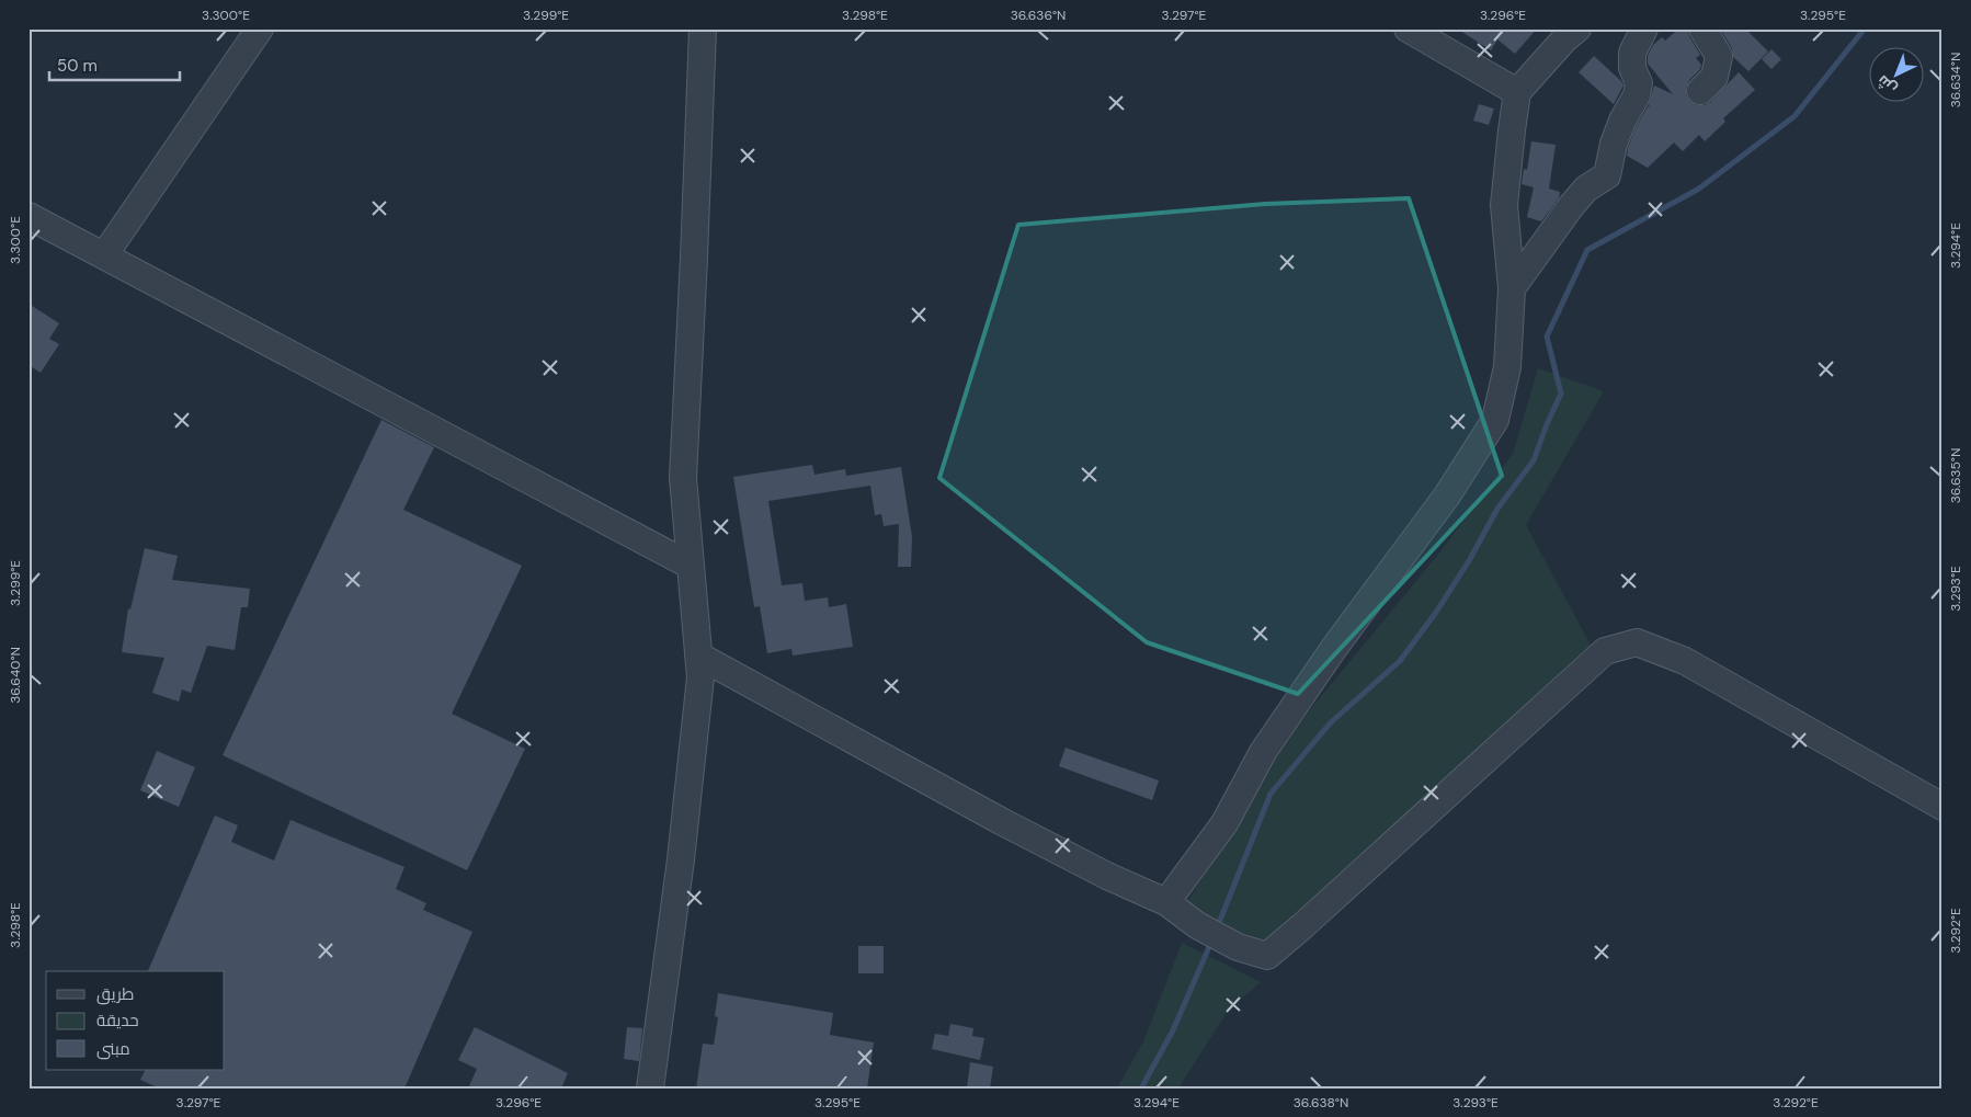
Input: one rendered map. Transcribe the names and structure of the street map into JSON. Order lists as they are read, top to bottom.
{
  "legend": ["طريق", "حديقة", "مبنى"],
  "scale_bar": "50 m",
  "north": "bottom left",
  "coordinates": [
    "3.300°E",
    "3.299°E",
    "3.298°E",
    "36.636°N",
    "3.297°E",
    "3.296°E",
    "3.295°E",
    "36.634°N",
    "3.294°E",
    "36.635°N",
    "3.293°E",
    "36.640°N",
    "3.292°E",
    "36.638°N"
  ]
}
